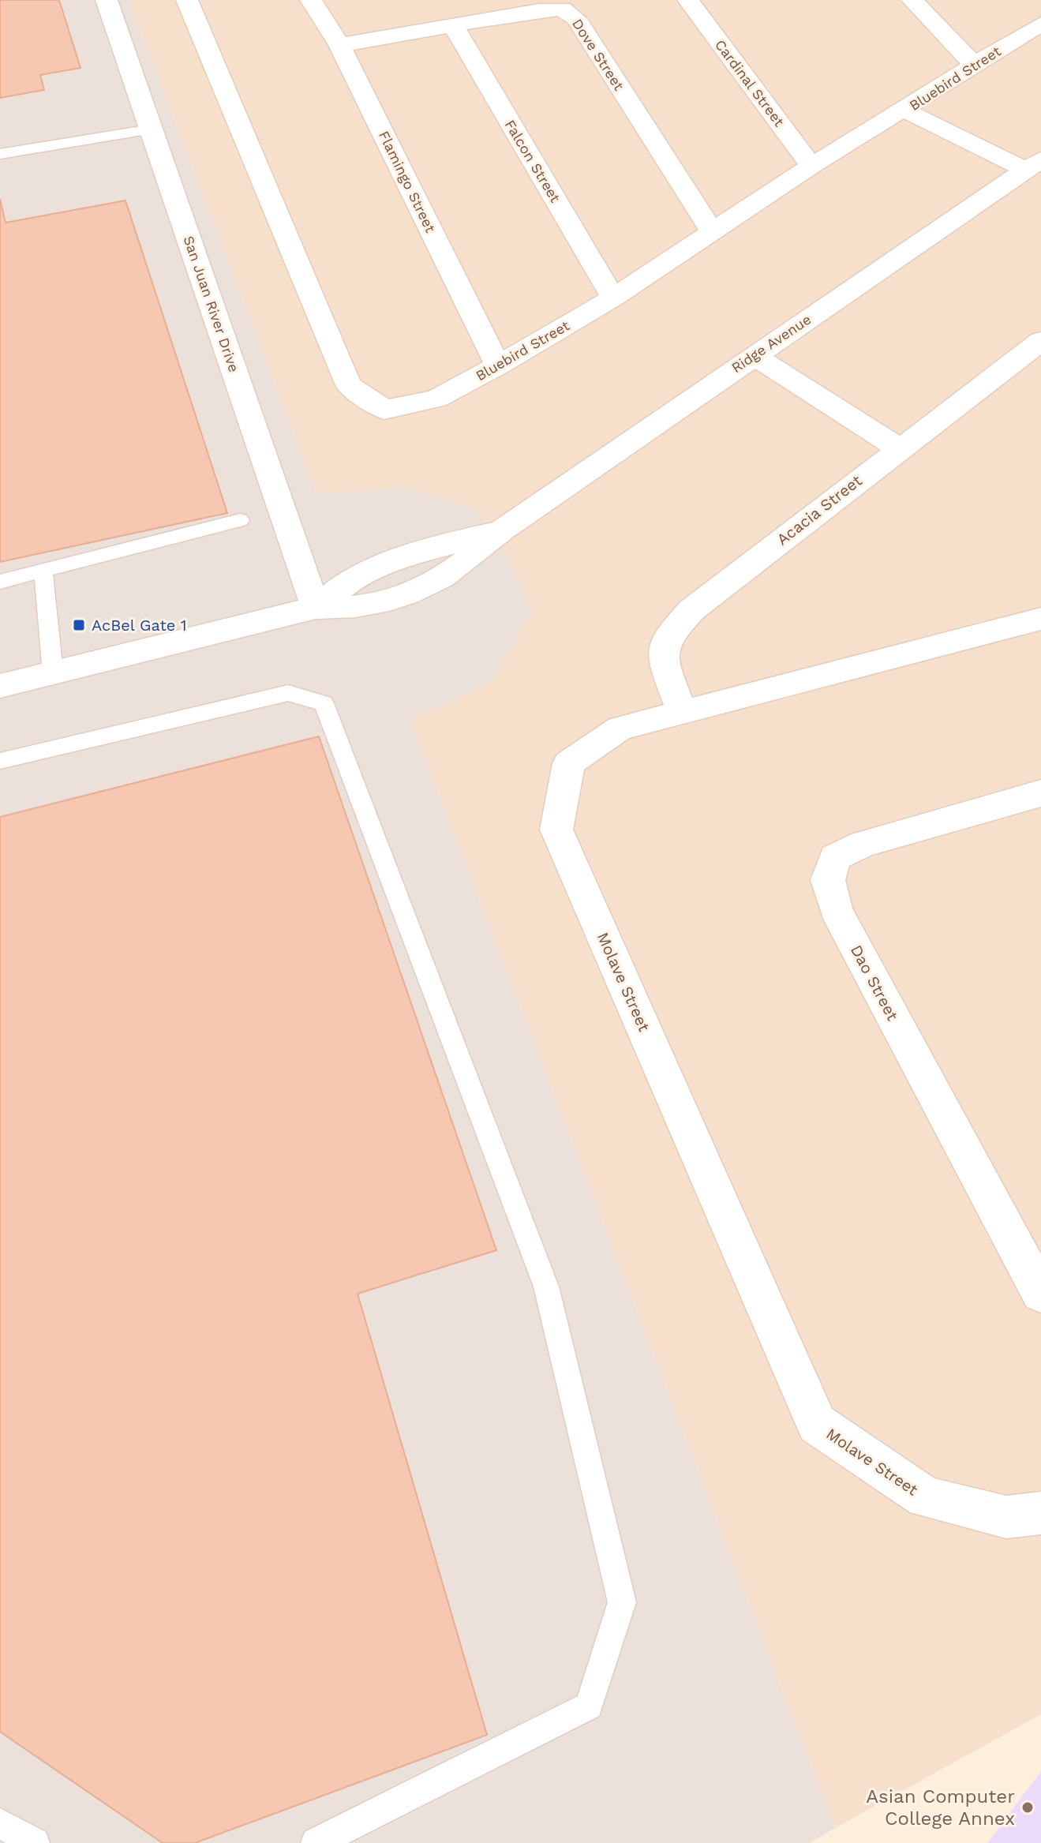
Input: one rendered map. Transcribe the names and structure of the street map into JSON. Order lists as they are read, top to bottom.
{
  "streets": {
    "street": [
      "Dove Street",
      "Bluebird Street",
      "Cardinal Street",
      "Falcon Street",
      "Flamingo Street",
      "San Juan River Drive",
      "Ridge Avenue",
      "Acacia Street",
      "Molave Street",
      "Dao Street"
    ]
  },
  "crossings": [
    ["Dove Street", "Bluebird Street"],
    ["Dove Street", "Falcon Street"],
    ["Dove Street", "Flamingo Street"],
    ["Bluebird Street", "Cardinal Street"],
    ["Bluebird Street", "Falcon Street"],
    ["Bluebird Street", "Flamingo Street"],
    ["San Juan River Drive", "Ridge Avenue"],
    ["Acacia Street", "Molave Street"]
  ],
  "places": {
    "transit": ["AcBel Gate 1"],
    "other": ["Asian Computer College Annex"]
  }
}
